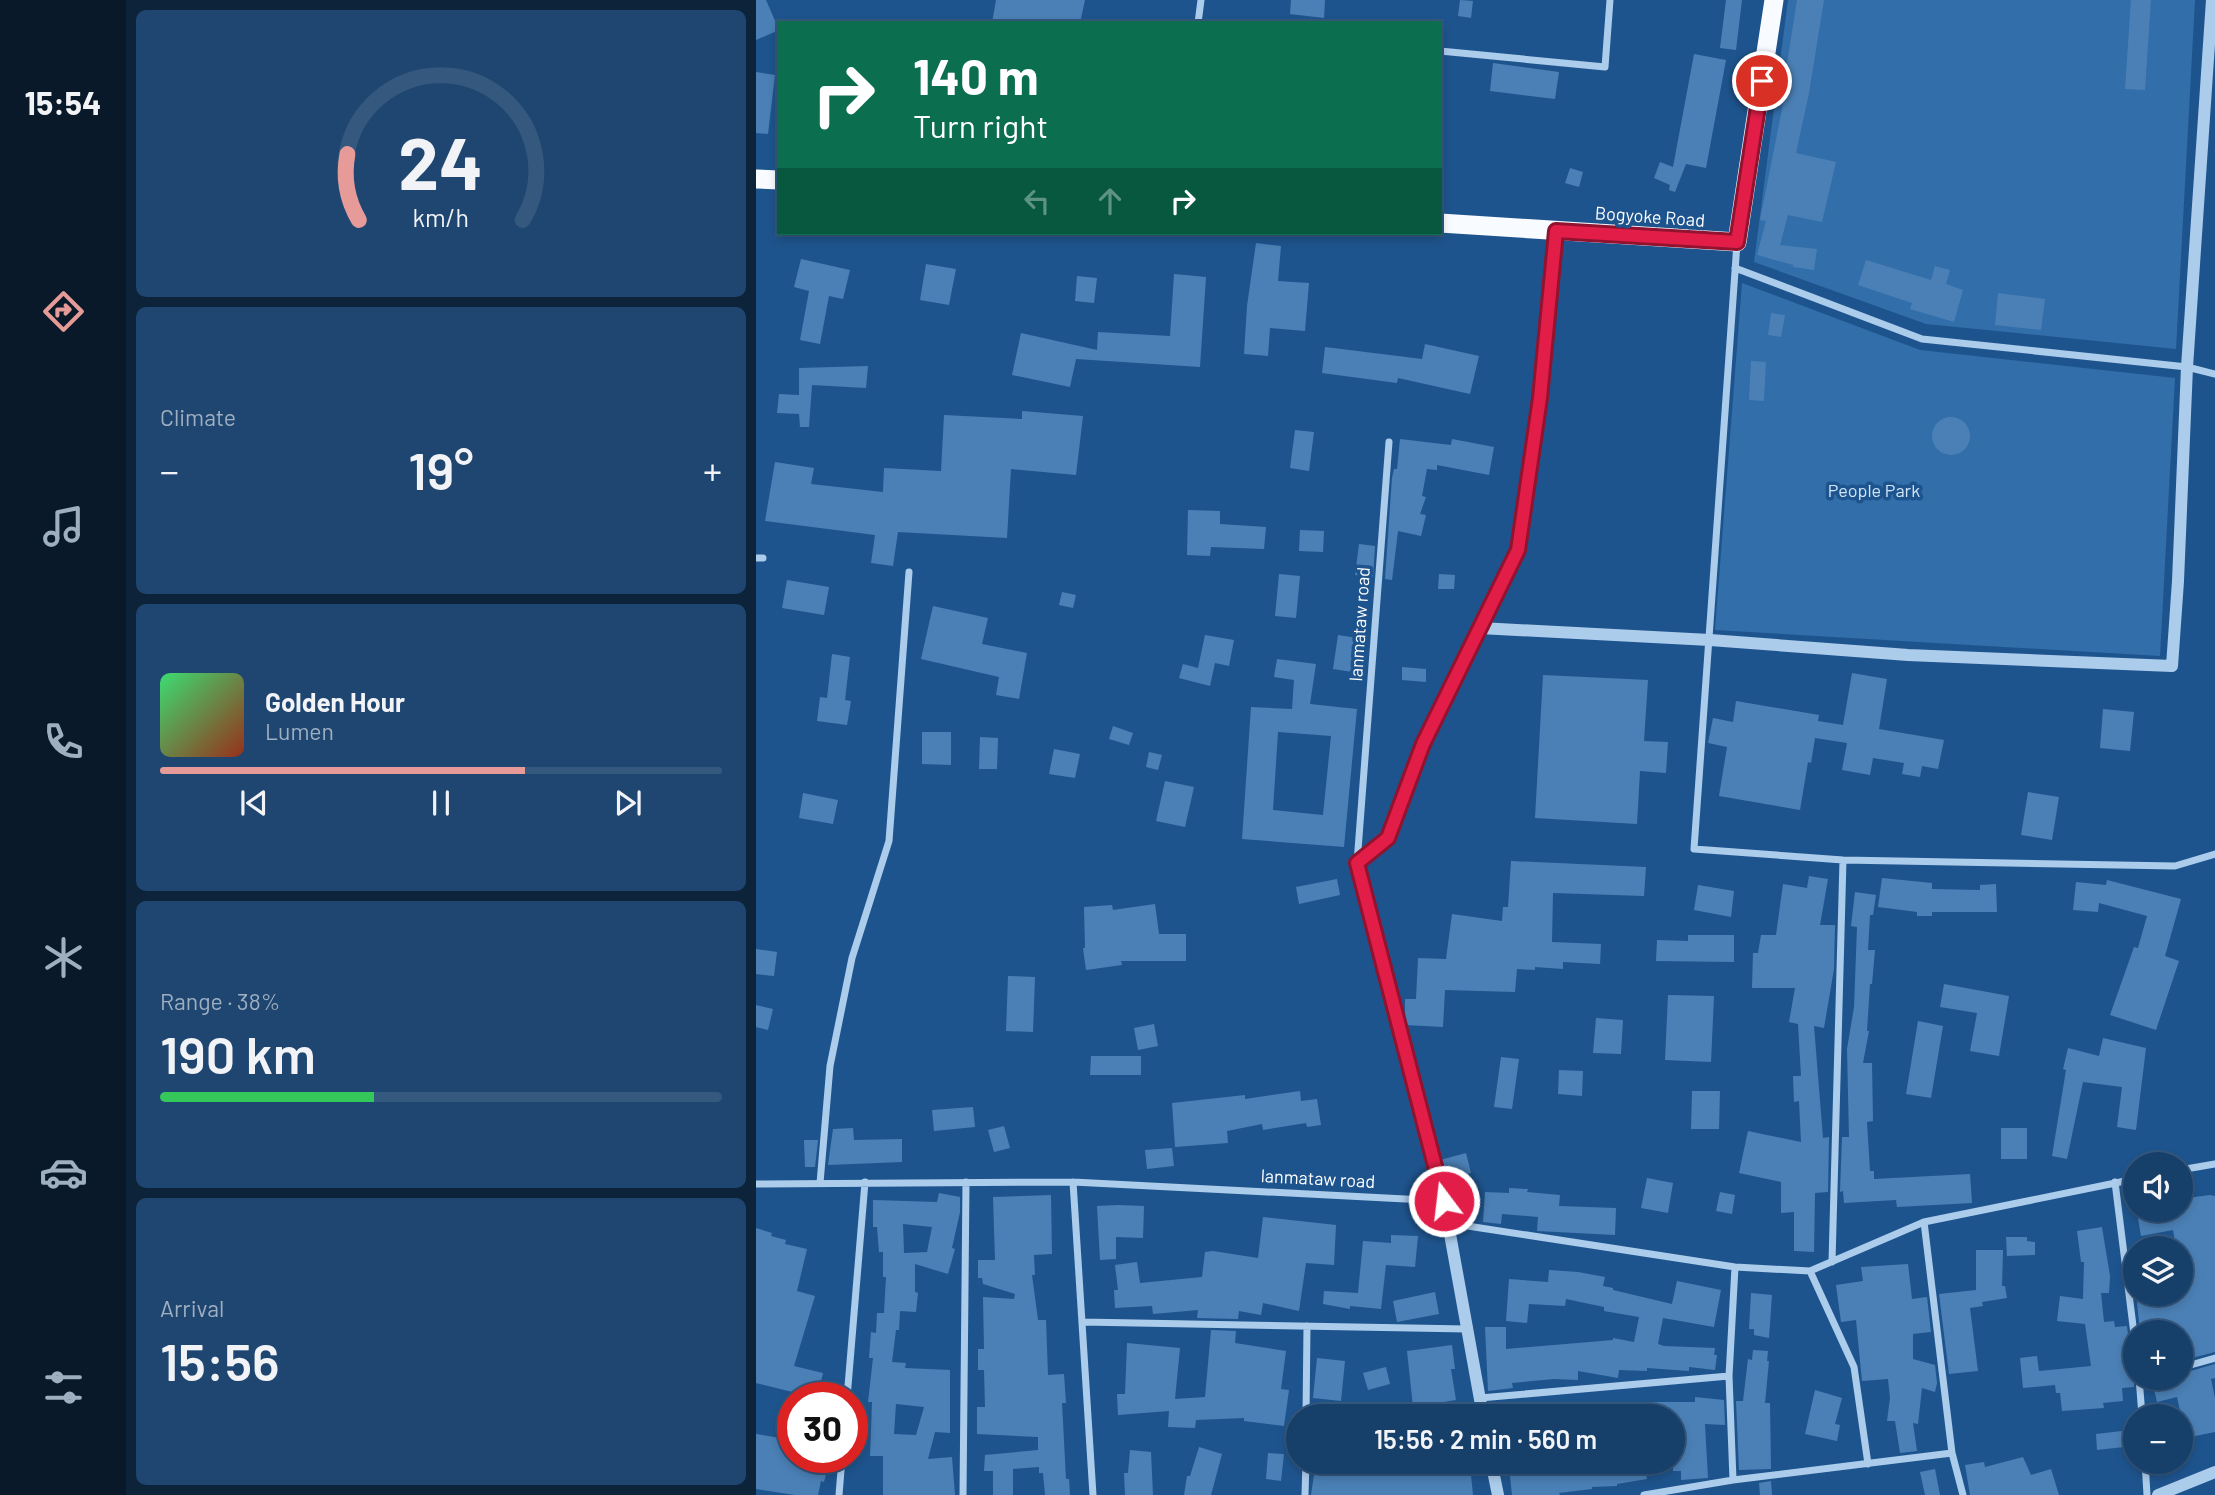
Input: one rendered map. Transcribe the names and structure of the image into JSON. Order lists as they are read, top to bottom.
{
  "streets": {
    "highway": ["Bogyoke Road"],
    "street": ["lanmataw road"]
  },
  "parks": ["People Park"],
  "page": {
    "tabs": "15:54",
    "turn": ["140 m", "Turn right"],
    "tile": [
      "Climate",
      ["Range · 38%", "190 km"],
      ["Arrival", "15:56"]
    ],
    "heat": ["−", "19°", "+"],
    "song": ["Golden Hour", "Lumen"],
    "map_buttons": ["+", "−"],
    "limit": "30",
    "trip": "15:56 · 2 min · 560 m",
    "gauge": ["24", "km/h"]
  }
}
